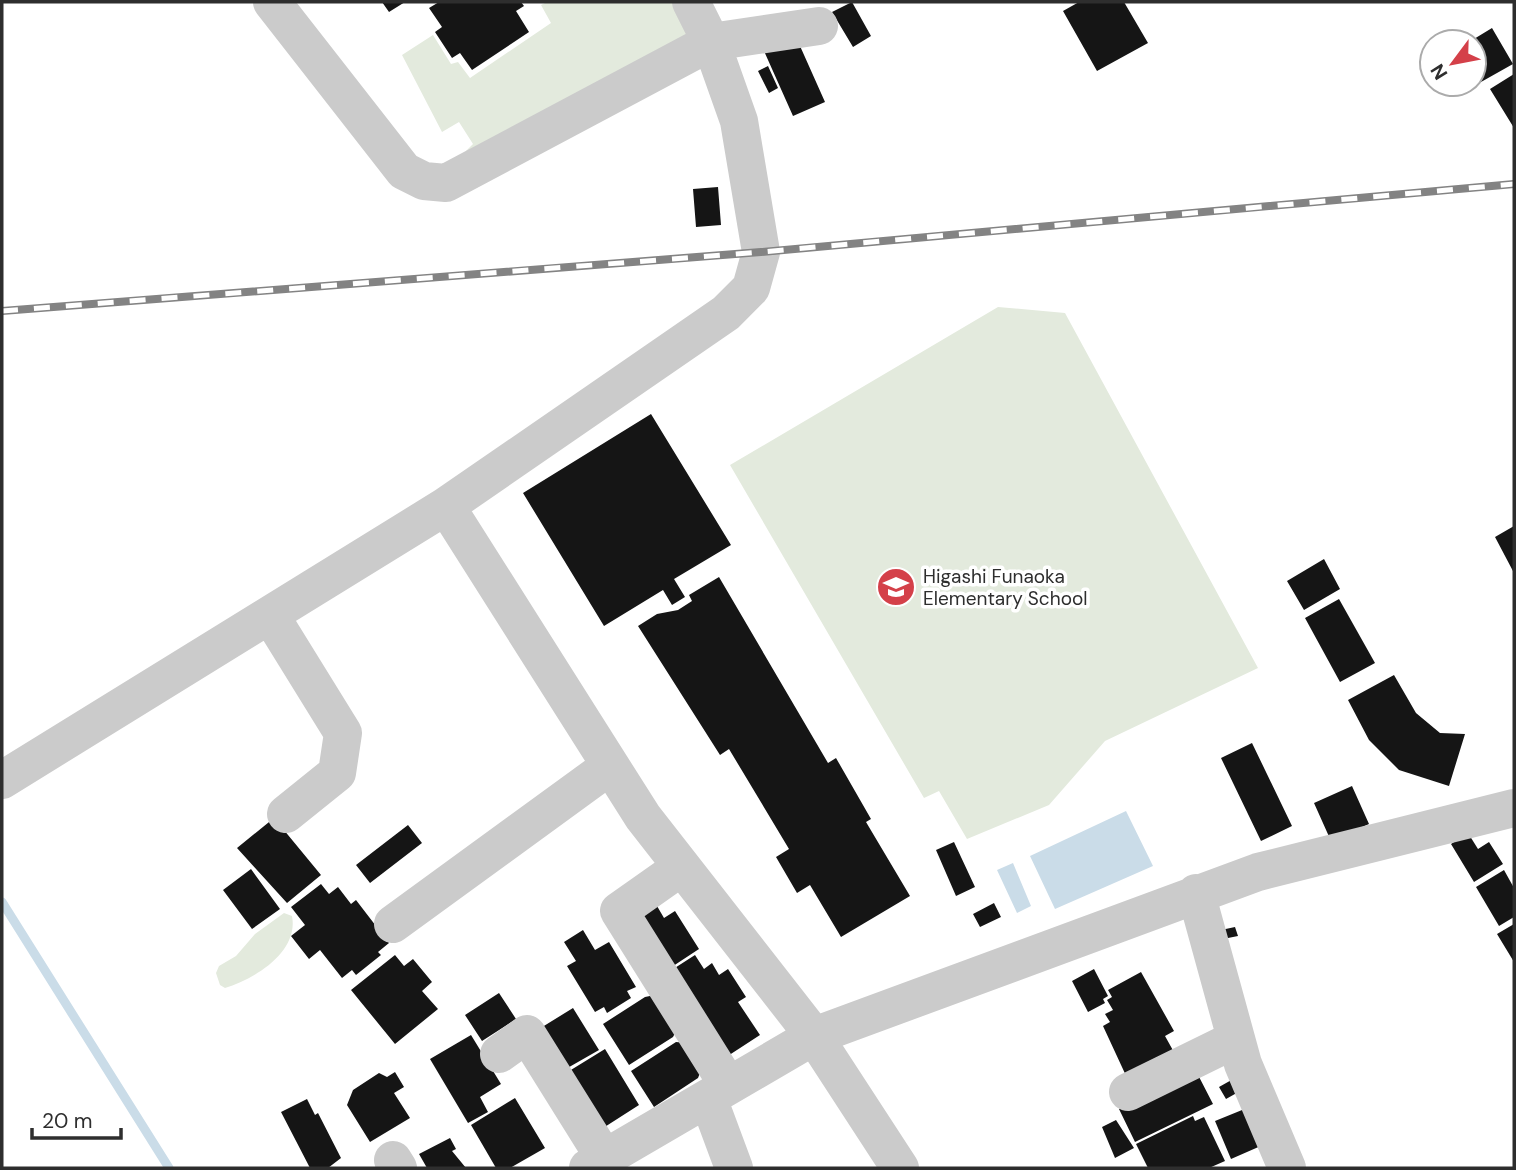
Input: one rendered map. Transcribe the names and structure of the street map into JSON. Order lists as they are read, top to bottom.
{
  "places": {
    "school or university": ["Higashi Funaoka Elementary School"]
  },
  "scale_bar": "20 m",
  "north": "bottom left"
}
